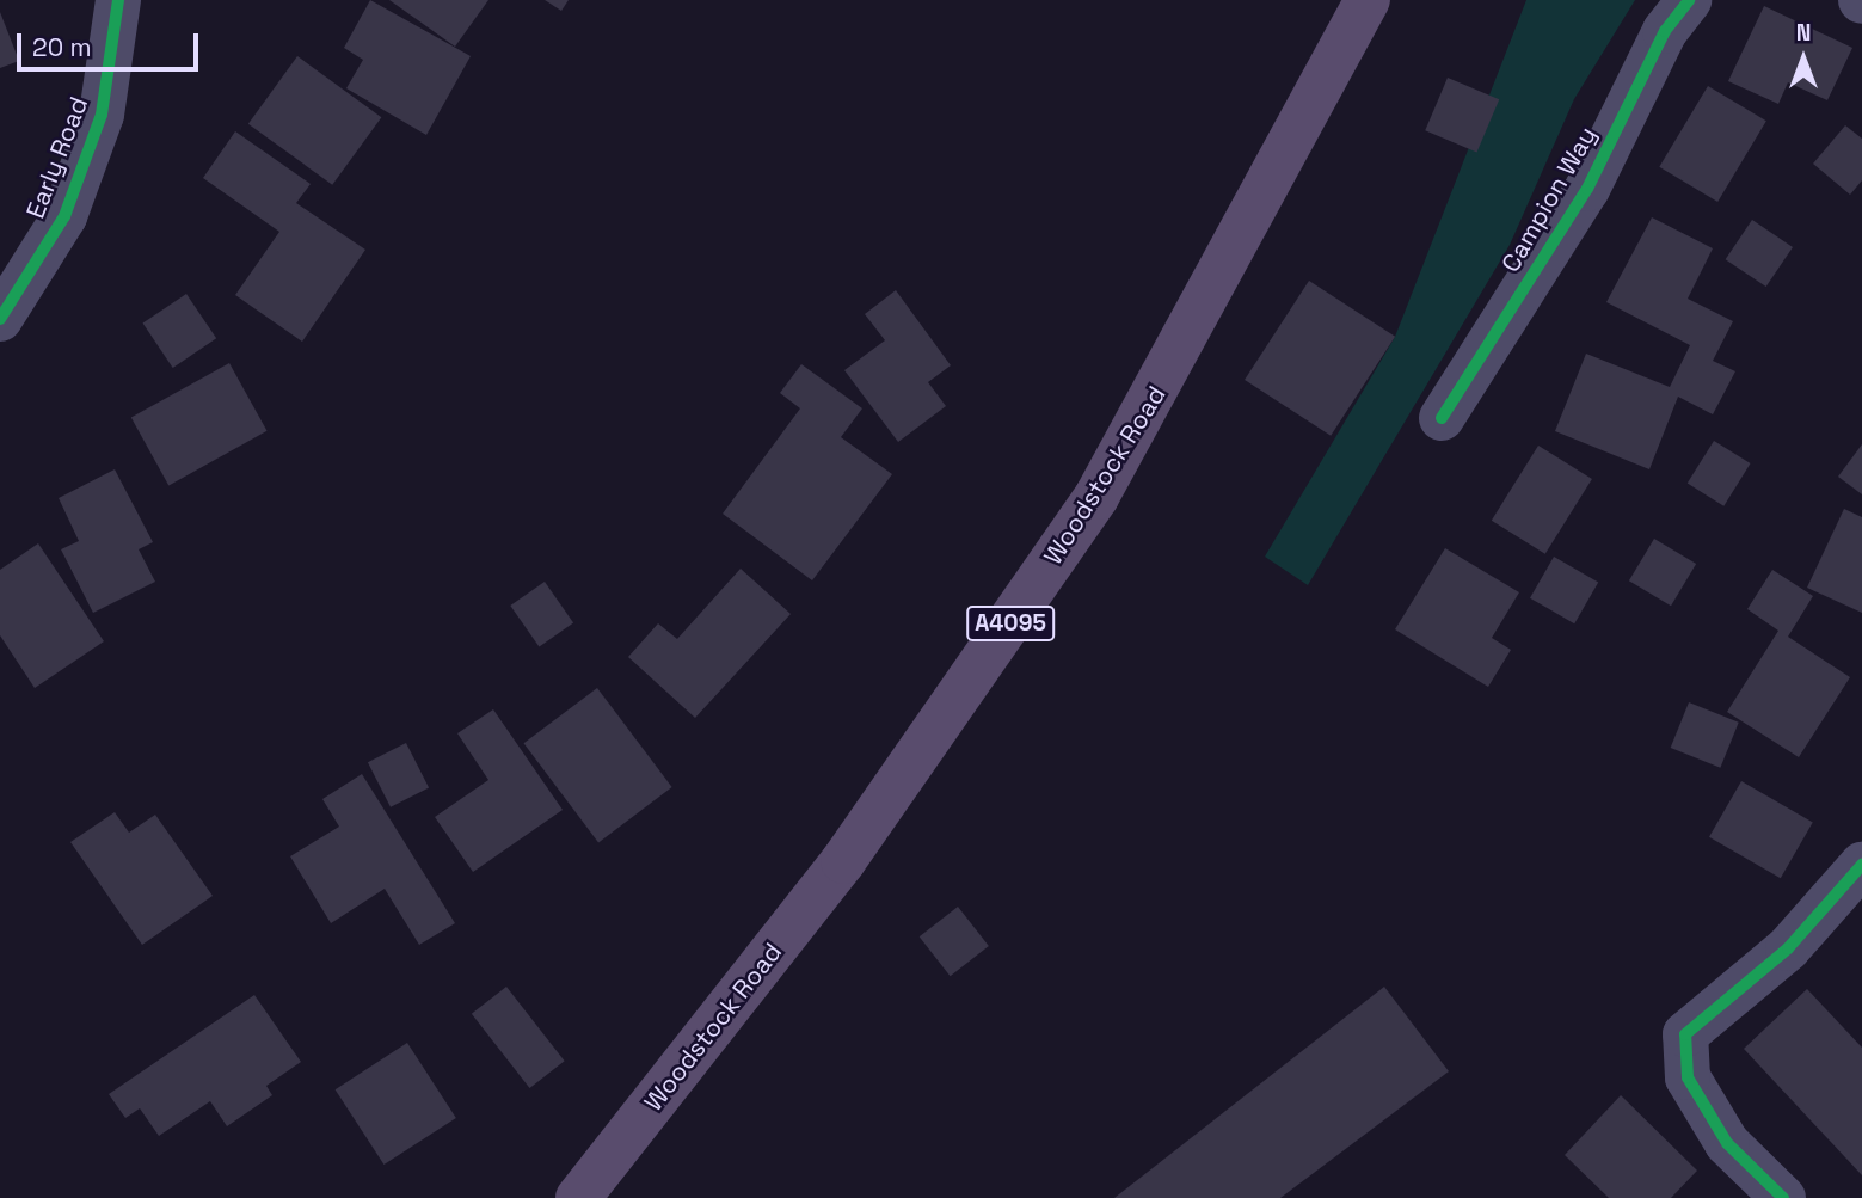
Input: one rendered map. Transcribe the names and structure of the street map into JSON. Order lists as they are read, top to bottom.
{
  "streets": {
    "main road": ["Woodstock Road", "A4095"],
    "street": ["Early Road", "Campion Way"]
  },
  "scale_bar": "20 m",
  "north": "top"
}
